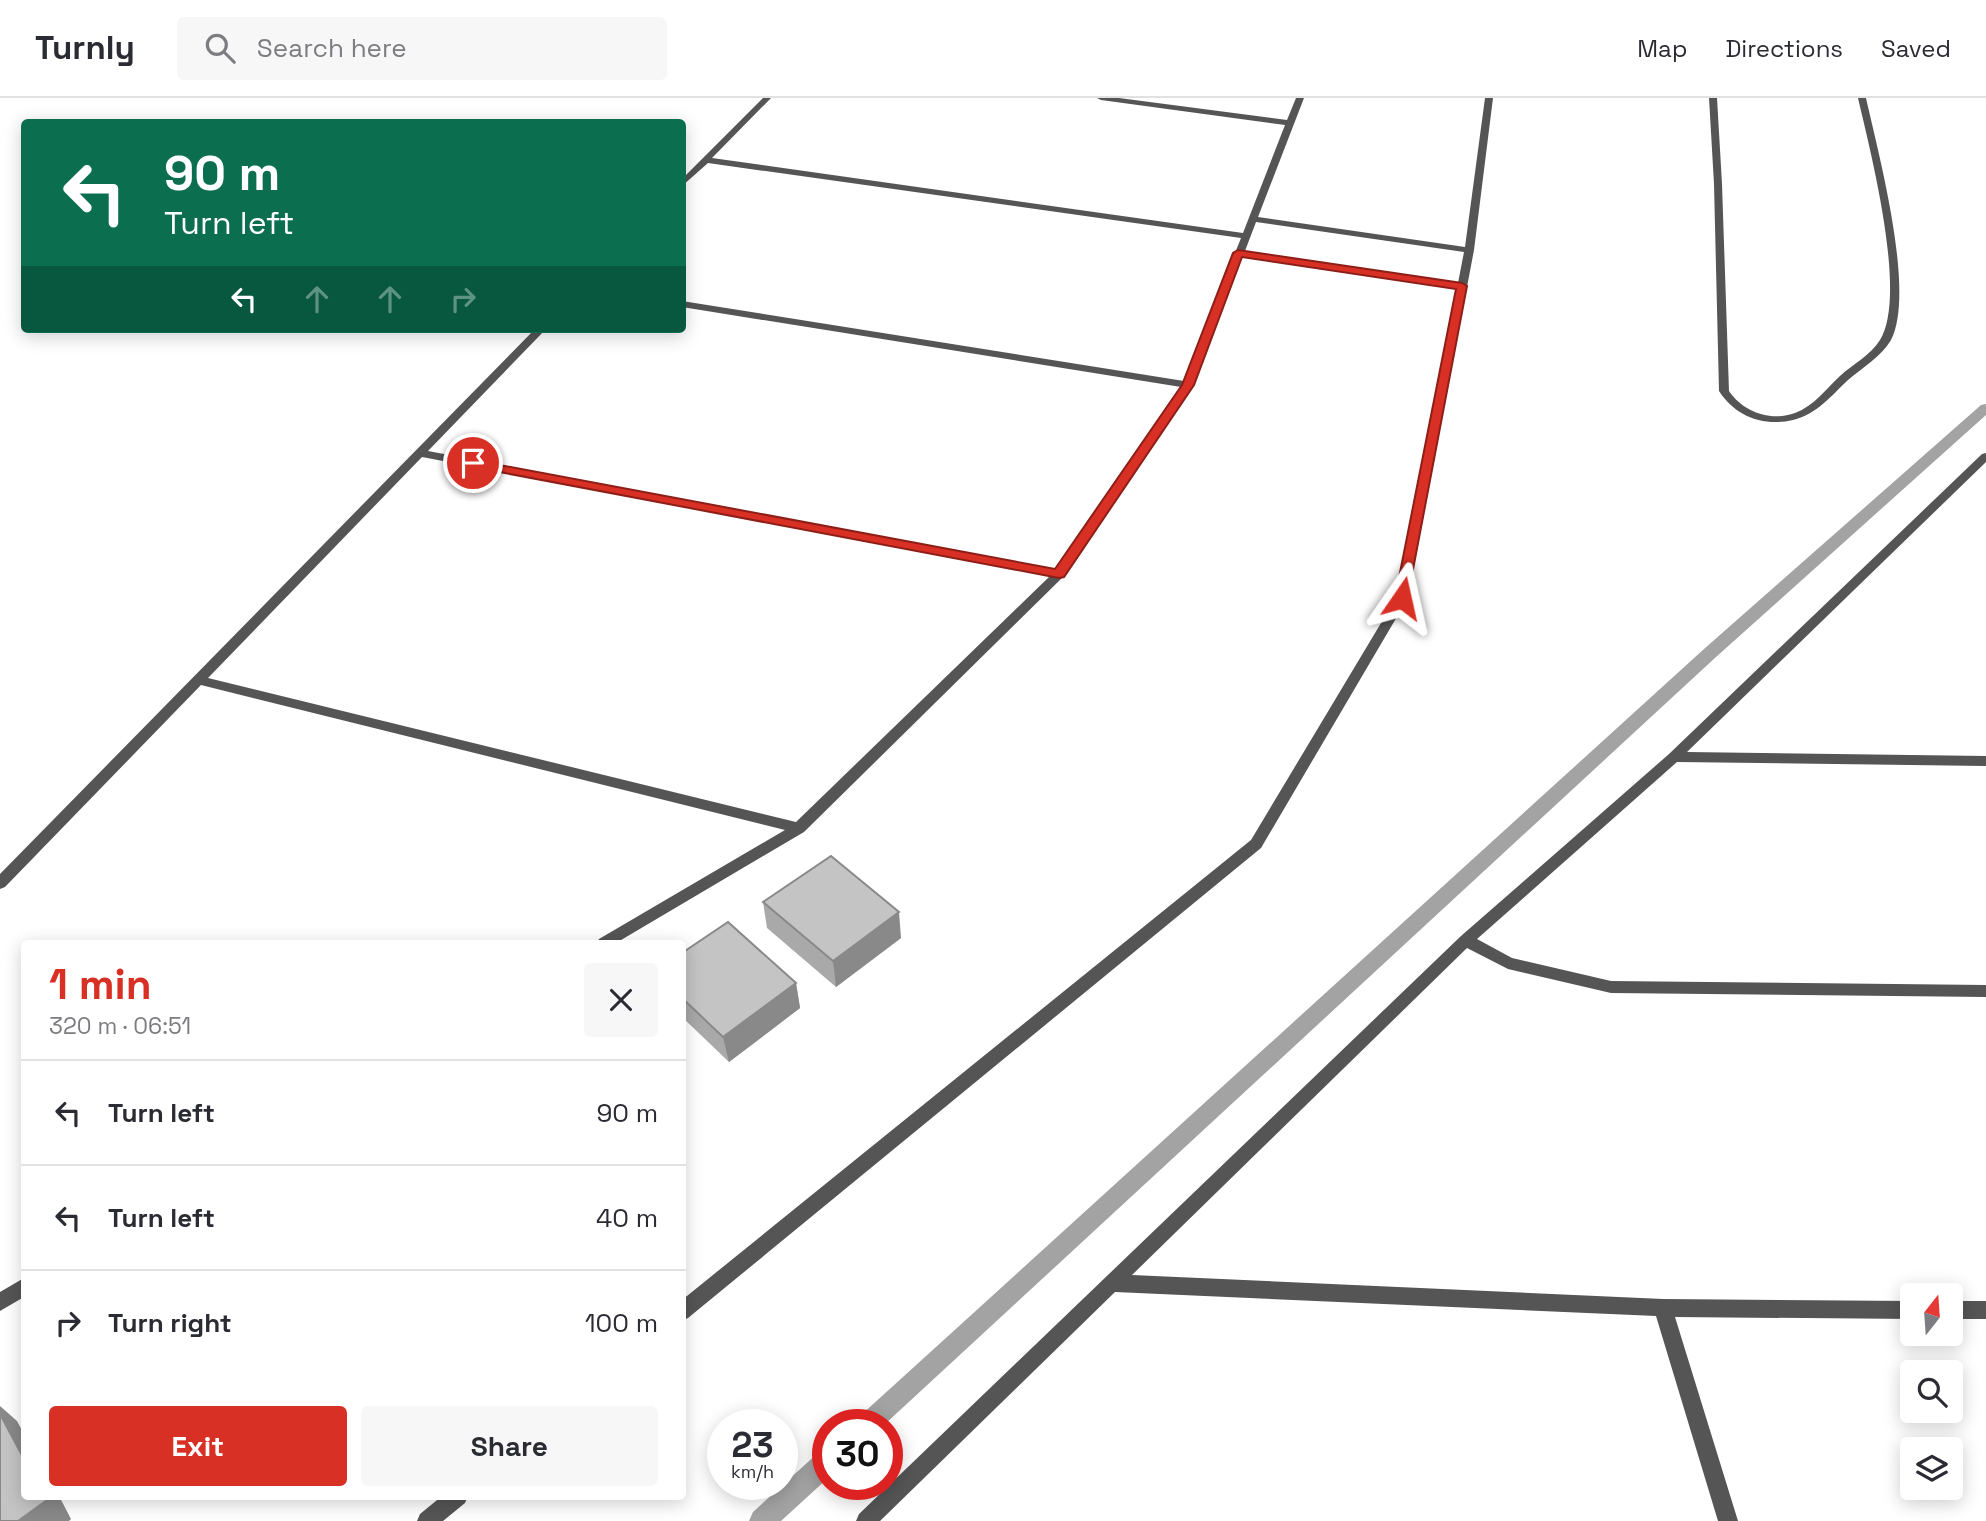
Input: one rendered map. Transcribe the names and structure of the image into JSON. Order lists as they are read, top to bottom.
{
  "north": "top",
  "page": {
    "header": "Turnly",
    "search": "Search here",
    "nav": ["Map", "Directions", "Saved"],
    "turn": ["90 m", "Turn left"],
    "heading": ["1 min", "320 m · 06:51"],
    "list": [
      {
        "name": "Turn left",
        "value": "90 m"
      },
      {
        "name": "Turn left",
        "value": "40 m"
      },
      {
        "name": "Turn right",
        "value": "100 m"
      }
    ],
    "buttons": ["Exit", "Share"],
    "speed": "23 km/h",
    "limit": "30"
  }
}
